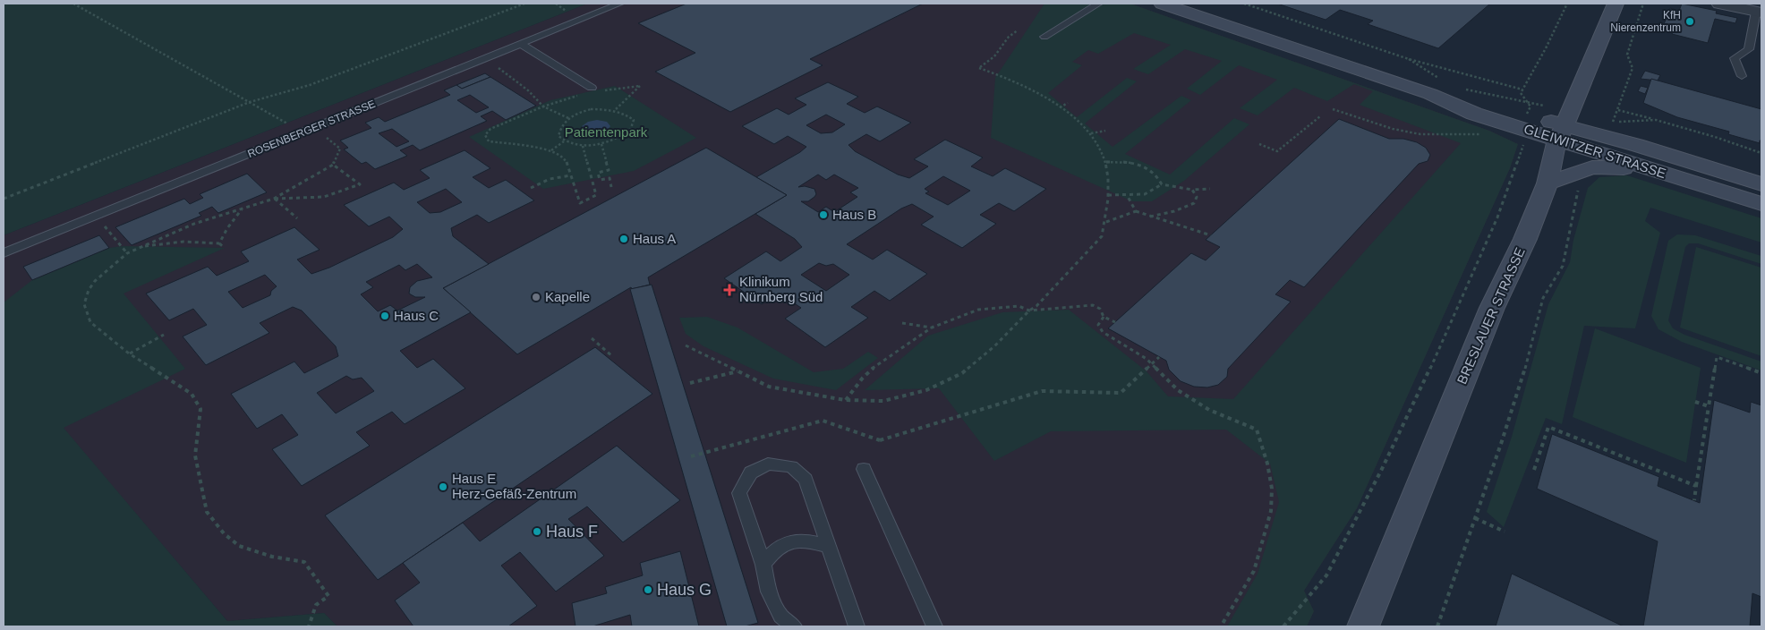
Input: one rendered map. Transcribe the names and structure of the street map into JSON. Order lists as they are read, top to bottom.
{
  "streets": {
    "main road": ["GLEIWITZER STRASSE", "BRESLAUER STRASSE"],
    "lane": ["ROSENBERGER STRASSE"]
  },
  "crossings": [
    ["GLEIWITZER STRASSE", "BRESLAUER STRASSE"]
  ],
  "parks": ["Patientenpark"],
  "places": {
    "other": [
      "KfH Nierenzentrum",
      "Haus B",
      "Haus A",
      "Kapelle",
      "Haus C",
      "Haus E Herz-Gefäß-Zentrum",
      "Haus F",
      "Haus G"
    ],
    "health": ["Klinikum Nürnberg Süd"]
  }
}
